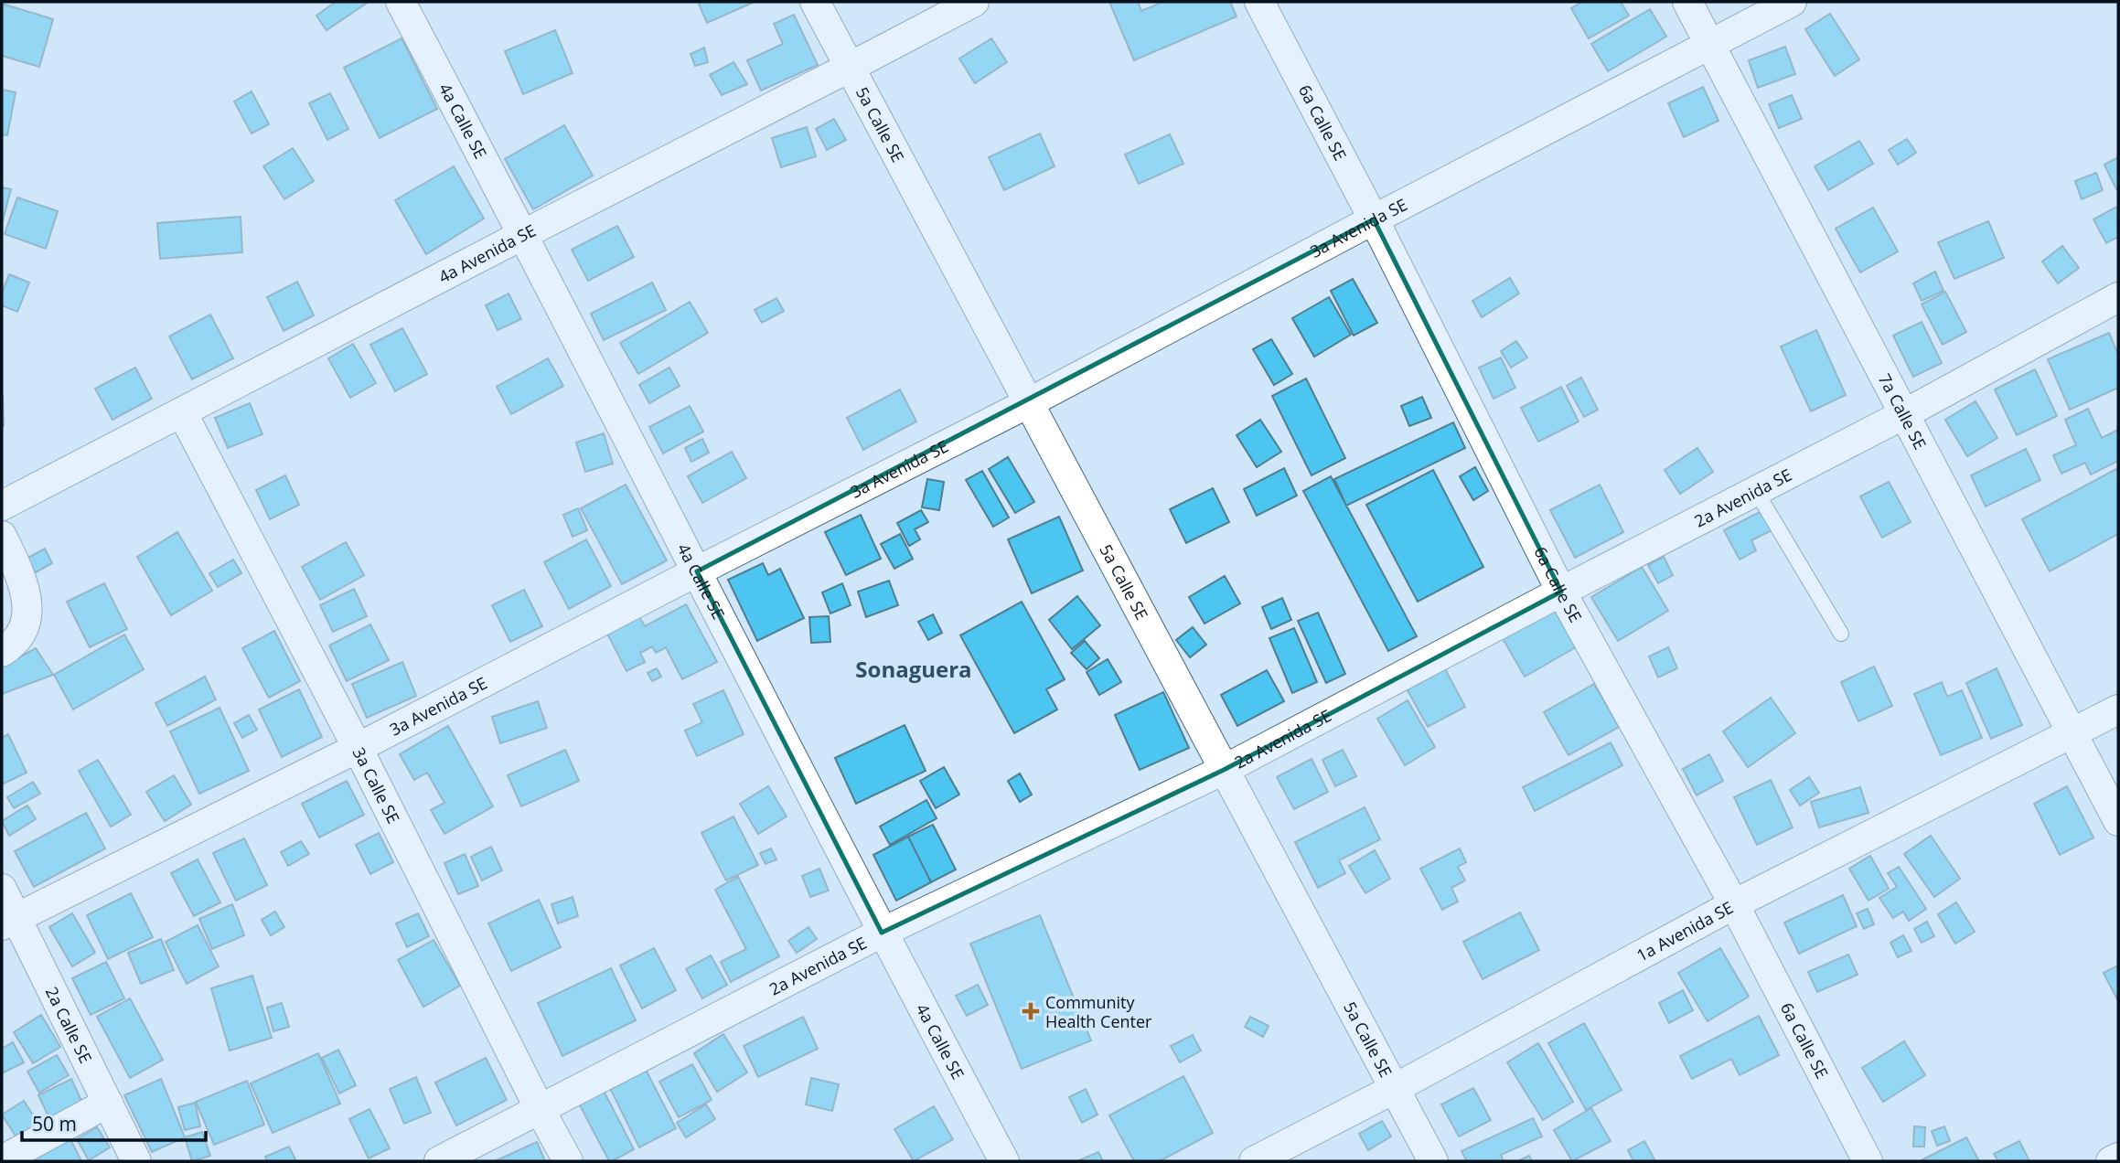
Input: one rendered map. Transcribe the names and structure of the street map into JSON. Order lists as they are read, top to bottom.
{
  "streets": {
    "street": [
      "4a Calle SE",
      "6a Calle SE",
      "5a Calle SE",
      "3a Avenida SE",
      "4a Avenida SE",
      "7a Calle SE",
      "2a Avenida SE",
      "3a Calle SE",
      "1a Avenida SE",
      "2a Calle SE"
    ]
  },
  "crossings": [
    ["4a Calle SE", "3a Avenida SE"],
    ["4a Calle SE", "4a Avenida SE"],
    ["4a Calle SE", "2a Avenida SE"],
    ["6a Calle SE", "3a Avenida SE"],
    ["6a Calle SE", "2a Avenida SE"],
    ["6a Calle SE", "1a Avenida SE"],
    ["5a Calle SE", "3a Avenida SE"],
    ["5a Calle SE", "4a Avenida SE"],
    ["5a Calle SE", "2a Avenida SE"],
    ["5a Calle SE", "1a Avenida SE"],
    ["3a Avenida SE", "7a Calle SE"],
    ["3a Avenida SE", "3a Calle SE"],
    ["3a Avenida SE", "2a Calle SE"],
    ["4a Avenida SE", "3a Calle SE"],
    ["7a Calle SE", "2a Avenida SE"],
    ["7a Calle SE", "1a Avenida SE"],
    ["2a Avenida SE", "3a Calle SE"]
  ],
  "districts": ["Sonaguera"],
  "places": {
    "health": ["Community Health Center"]
  },
  "scale_bar": "50 m"
}
